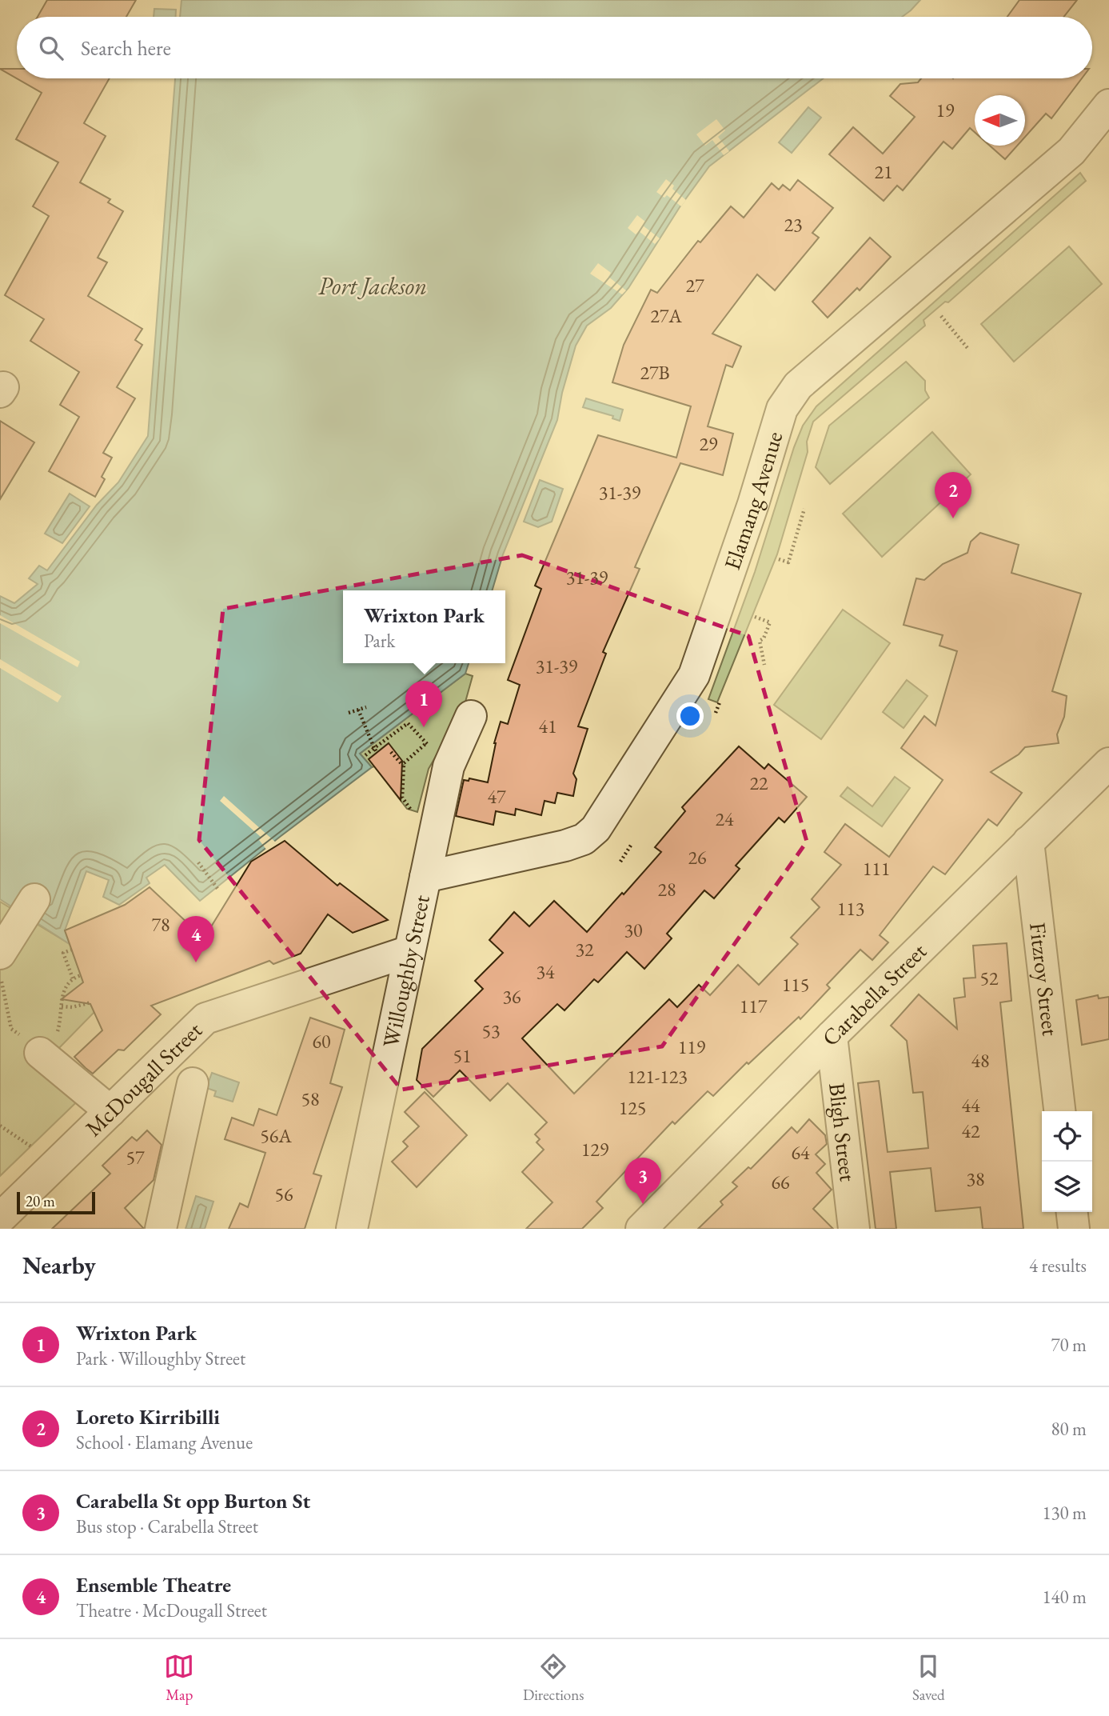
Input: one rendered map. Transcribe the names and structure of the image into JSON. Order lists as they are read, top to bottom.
{
  "streets": {
    "street": [
      "Elamang Avenue",
      "Willoughby Street",
      "Fitzroy Street",
      "Carabella Street",
      "McDougall Street",
      "Bligh Street"
    ]
  },
  "crossings": [
    ["Elamang Avenue", "Willoughby Street"],
    ["Willoughby Street", "McDougall Street"],
    ["Fitzroy Street", "Carabella Street"],
    ["Carabella Street", "Bligh Street"]
  ],
  "water": ["Port Jackson"],
  "house_numbers": [
    "19",
    "21",
    "23",
    "27",
    "27A",
    "27B",
    "29",
    "31-39",
    "31-39",
    "31-39",
    "41",
    "22",
    "47",
    "24",
    "26",
    "111",
    "28",
    "113",
    "78",
    "30",
    "32",
    "34",
    "52",
    "115",
    "36",
    "117",
    "53",
    "60",
    "119",
    "51",
    "48",
    "121-123",
    "58",
    "44",
    "125",
    "42",
    "56A",
    "129",
    "64",
    "57",
    "38",
    "66",
    "56"
  ],
  "scale_bar": "20 m",
  "north": "left",
  "page": {
    "search": "Search here",
    "pins": [
      "2",
      "1",
      "4",
      "3"
    ],
    "popup": ["Wrixton Park", "Park"],
    "scale": "20 m",
    "heading": ["Nearby", "4 results"],
    "list": [
      {
        "mark": "1",
        "name": "Wrixton Park",
        "note": "Park · Willoughby Street",
        "value": "70 m"
      },
      {
        "mark": "2",
        "name": "Loreto Kirribilli",
        "note": "School · Elamang Avenue",
        "value": "80 m"
      },
      {
        "mark": "3",
        "name": "Carabella St opp Burton St",
        "note": "Bus stop · Carabella Street",
        "value": "130 m"
      },
      {
        "mark": "4",
        "name": "Ensemble Theatre",
        "note": "Theatre · McDougall Street",
        "value": "140 m"
      }
    ],
    "nav": ["Map", "Directions", "Saved"]
  }
}
